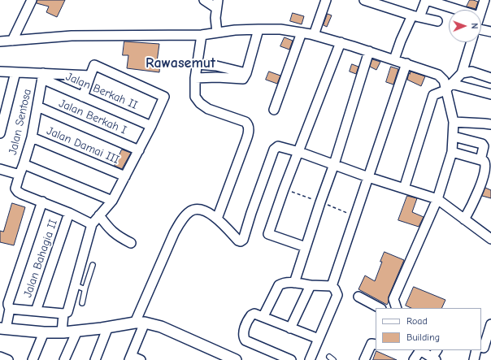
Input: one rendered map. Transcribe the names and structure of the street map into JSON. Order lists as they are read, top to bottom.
{
  "streets": {
    "street": [
      "Jalan Berkah II",
      "Jalan Berkah I",
      "Jalan Sentosa",
      "Jalan Damai III",
      "Jalan Bahagia II"
    ]
  },
  "crossings": [
    ["Jalan Berkah II", "Jalan Sentosa"],
    ["Jalan Berkah I", "Jalan Sentosa"],
    ["Jalan Sentosa", "Jalan Damai III"]
  ],
  "districts": ["Rawasemut"],
  "legend": ["Road", "Building"],
  "north": "right"
}
